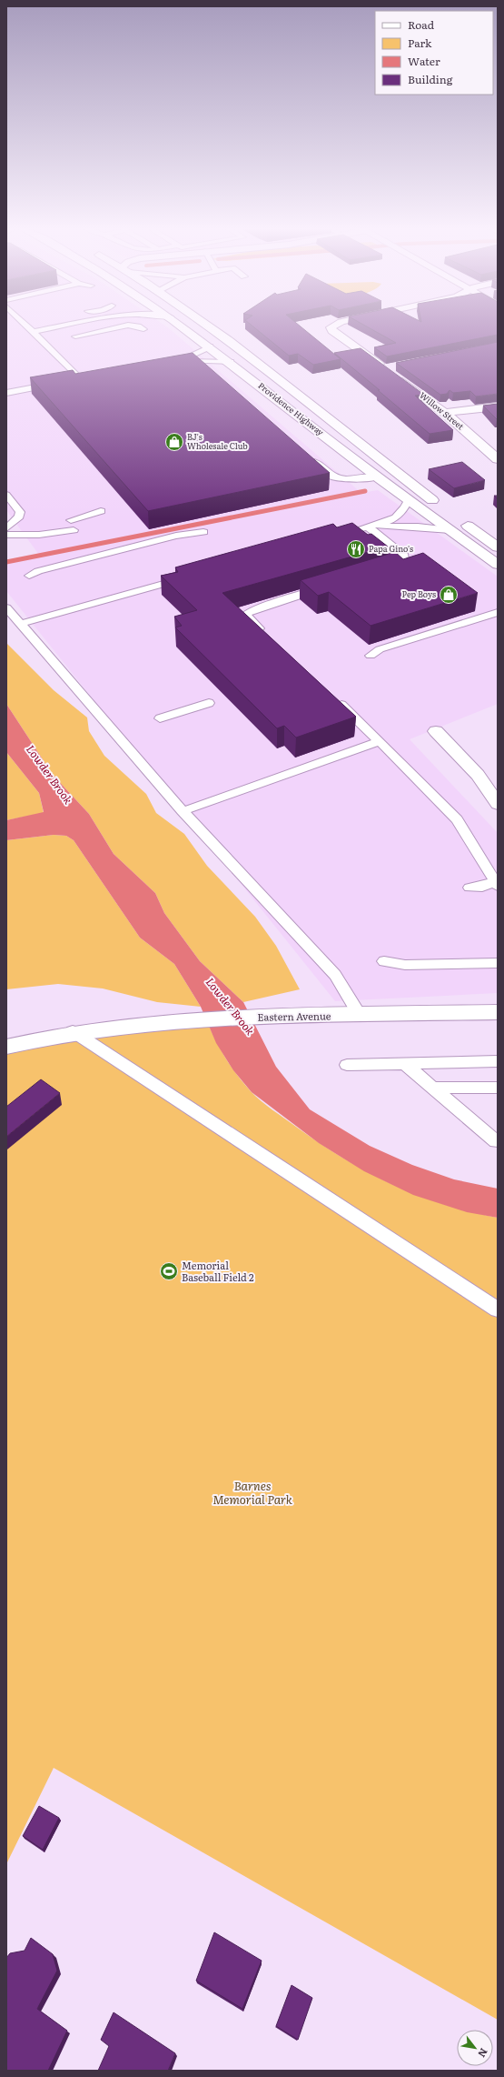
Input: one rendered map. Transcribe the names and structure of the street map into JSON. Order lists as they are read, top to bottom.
{
  "streets": {
    "main road": ["Providence Highway", "Willow Street", "Eastern Avenue"]
  },
  "water": ["Lowder Brook"],
  "parks": ["Barnes Memorial Park"],
  "places": {
    "shop": ["BJ's Wholesale Club", "Pep Boys"],
    "restaurant": ["Papa Gino's"],
    "sports": ["Memorial Baseball Field 2"]
  },
  "legend": [
    "Road",
    "Park",
    "Water",
    "Building"
  ],
  "north": "bottom right"
}
